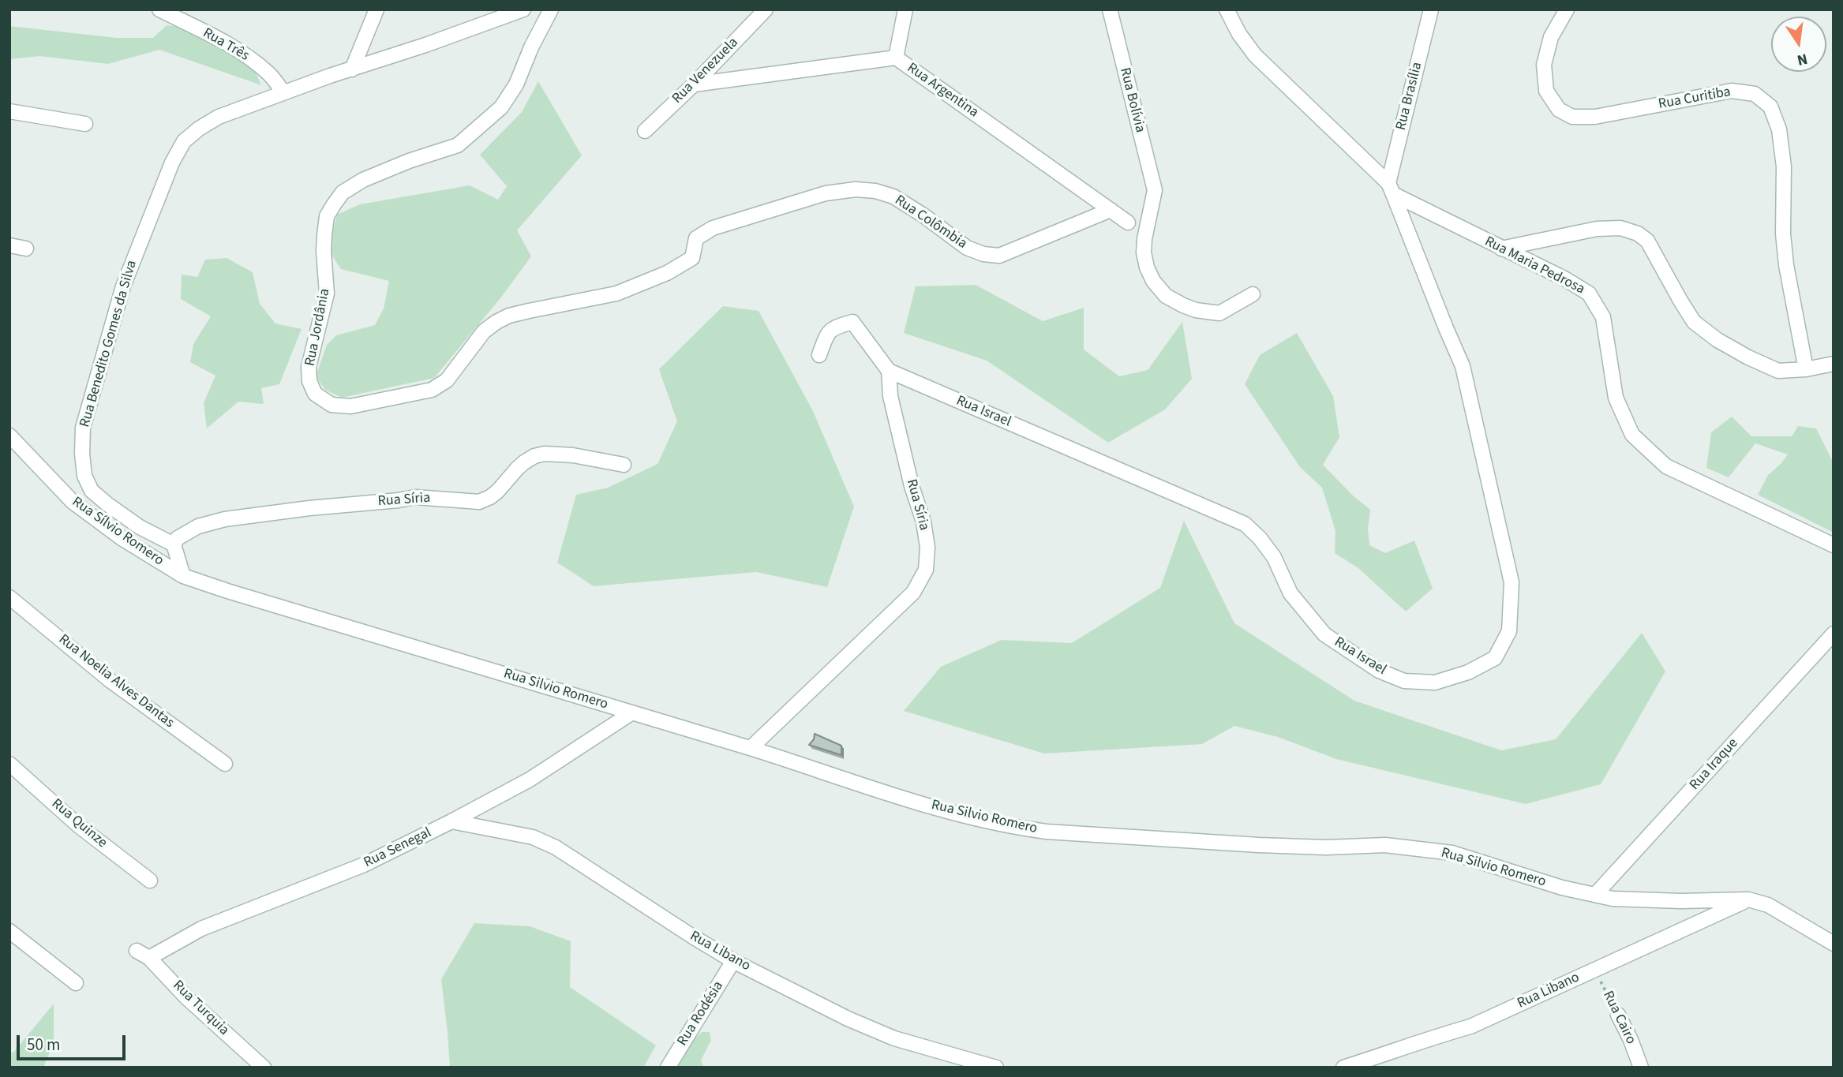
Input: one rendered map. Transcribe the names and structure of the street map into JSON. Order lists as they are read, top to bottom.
{
  "streets": {
    "street": [
      "Rua Três",
      "Rua Venezuela",
      "Rua Argentina",
      "Rua Brasília",
      "Rua Curitiba",
      "Rua Bolívia",
      "Rua Colômbia",
      "Rua Maria Pedrosa",
      "Rua Jordânia",
      "Rua Benedito Gomes da Silva",
      "Rua Israel",
      "Rua Síria",
      "Rua Sílvio Romero",
      "Rua Noelia Alves Dantas",
      "Rua Silvio Romero",
      "Rua Iraque",
      "Rua Quinze",
      "Rua Senegal",
      "Rua Libano",
      "Rua Turquia",
      "Rua Rodésia",
      "Rua Cairo"
    ]
  },
  "crossings": [
    ["Rua Três", "Rua Benedito Gomes da Silva"],
    ["Rua Venezuela", "Rua Argentina"],
    ["Rua Argentina", "Rua Colômbia"],
    ["Rua Brasília", "Rua Maria Pedrosa"],
    ["Rua Brasília", "Rua Israel"],
    ["Rua Colômbia", "Rua Jordânia"],
    ["Rua Maria Pedrosa", "Rua Israel"],
    ["Rua Benedito Gomes da Silva", "Rua Síria"],
    ["Rua Israel", "Rua Síria"],
    ["Rua Síria", "Rua Silvio Romero"],
    ["Rua Sílvio Romero", "Rua Silvio Romero"],
    ["Rua Silvio Romero", "Rua Iraque"],
    ["Rua Silvio Romero", "Rua Senegal"],
    ["Rua Silvio Romero", "Rua Libano"],
    ["Rua Senegal", "Rua Libano"],
    ["Rua Senegal", "Rua Turquia"],
    ["Rua Libano", "Rua Rodésia"],
    ["Rua Libano", "Rua Cairo"]
  ],
  "scale_bar": "50 m",
  "north": "bottom"
}
